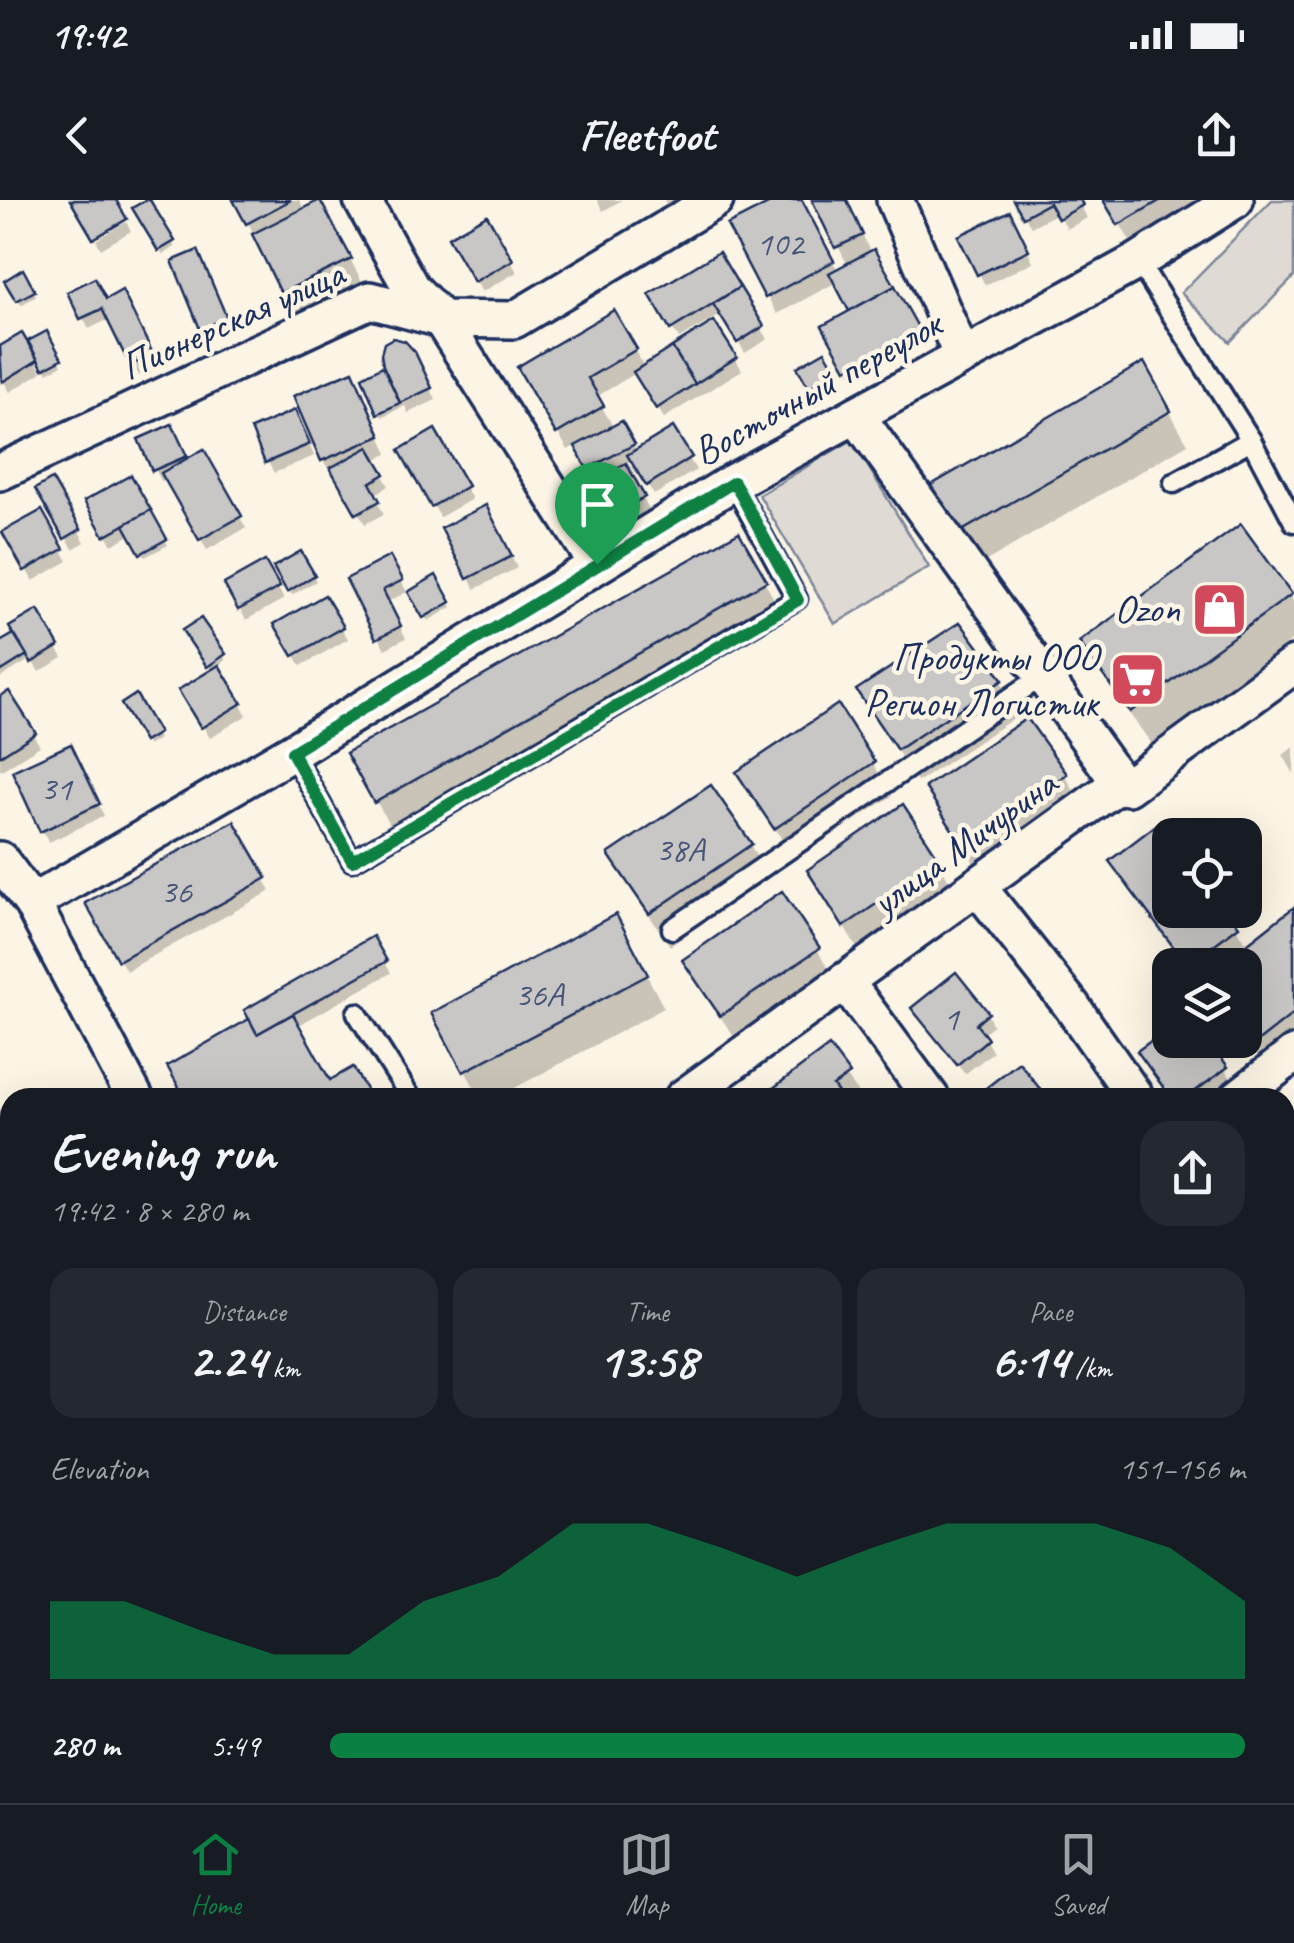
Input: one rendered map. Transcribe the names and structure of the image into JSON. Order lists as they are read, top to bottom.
{
  "streets": {
    "street": ["Пионерская улица", "Восточный переулок", "улица Мичурина"]
  },
  "places": {
    "shop": ["Ozon"],
    "supermarket": ["Продукты ООО Регион Логистик"]
  },
  "house_numbers": [
    "102",
    "31",
    "38А",
    "36",
    "36А",
    "1"
  ],
  "page": {
    "status": "19:42",
    "header": "Fleetfoot",
    "heading": ["Evening run", "19:42 · 8 × 280 m"],
    "stats": [
      ["Distance", "2.24 km"],
      ["Time", "13:58"],
      ["Pace", "6:14 /km"]
    ],
    "chart": ["Elevation", "151–156 m"],
    "list": [
      {
        "name": "280 m",
        "note": "5:49"
      }
    ],
    "tabs": ["Home", "Map", "Saved"]
  }
}
